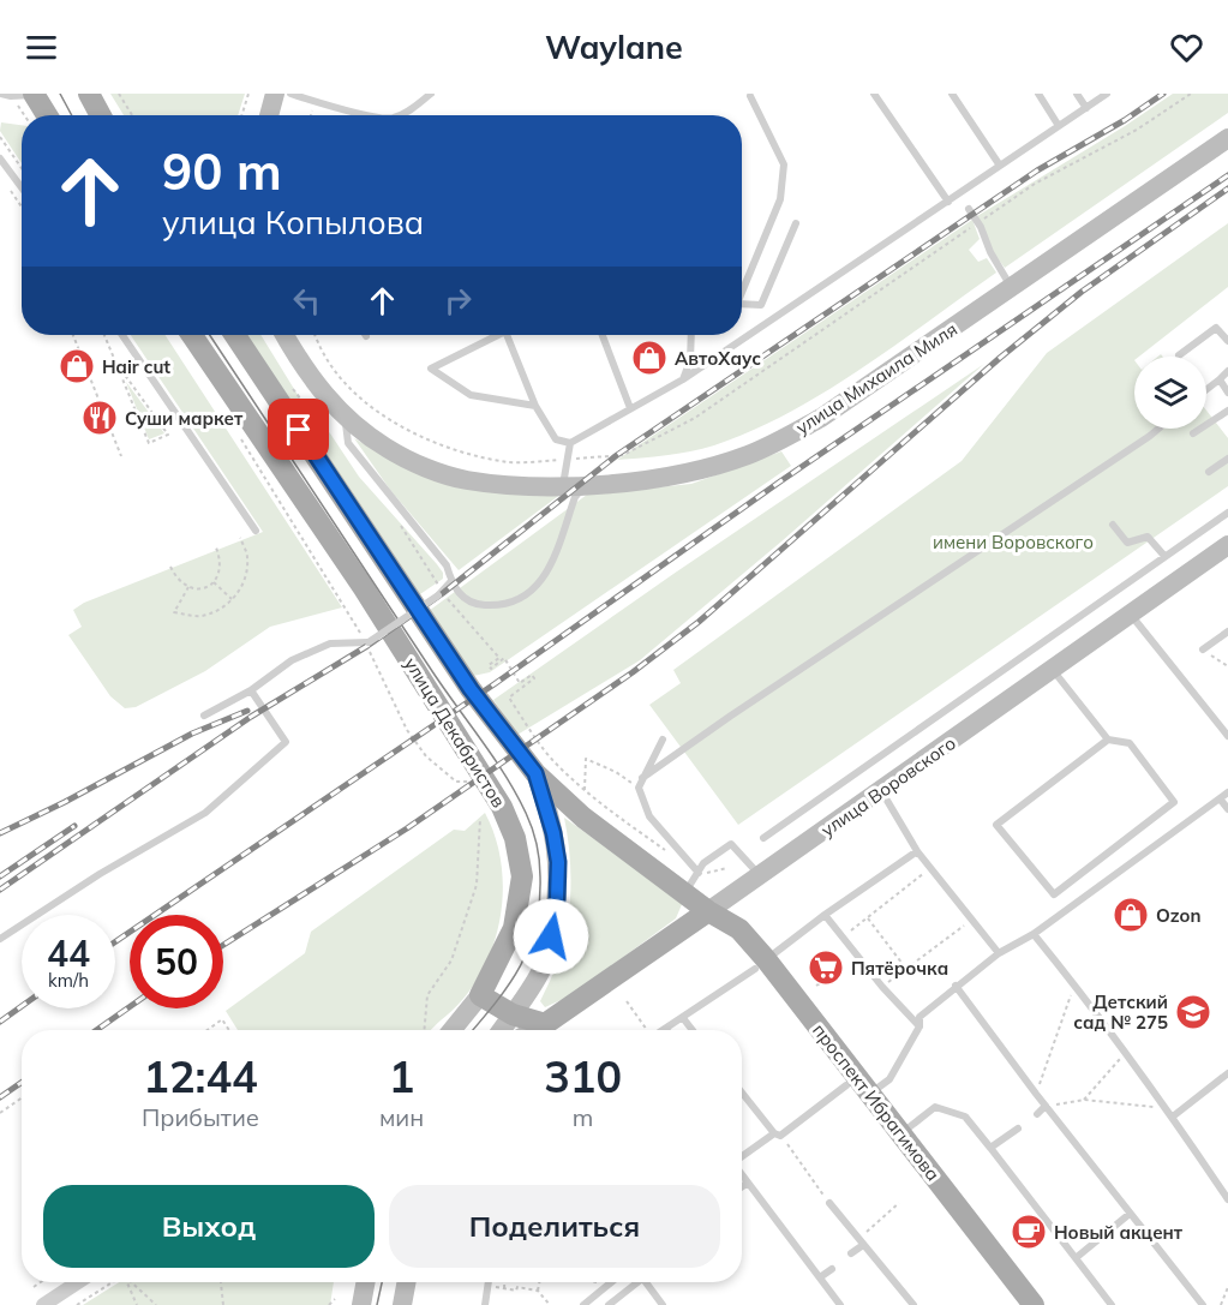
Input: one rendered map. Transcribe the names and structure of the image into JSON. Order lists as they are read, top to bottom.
{
  "streets": {
    "main road": [
      "улица Михаила Миля",
      "улица Декабристов",
      "улица Воровского",
      "проспект Ибрагимова"
    ]
  },
  "crossings": [
    ["улица Воровского", "проспект Ибрагимова"]
  ],
  "parks": ["имени Воровского"],
  "places": {
    "shop": ["АвтоХаус", "Hair cut", "Ozon"],
    "restaurant": ["Суши маркет"],
    "supermarket": ["Пятёрочка"],
    "school or university": ["Детский сад № 275"],
    "cafe": ["Новый акцент"]
  },
  "page": {
    "header": "Waylane",
    "turn": ["90 m", "улица Копылова"],
    "speed": "44 km/h",
    "limit": "50",
    "eta": [
      "12:44",
      "Прибытие",
      "1",
      "мин",
      "310",
      "m"
    ],
    "buttons": ["Выход", "Поделиться"]
  }
}
